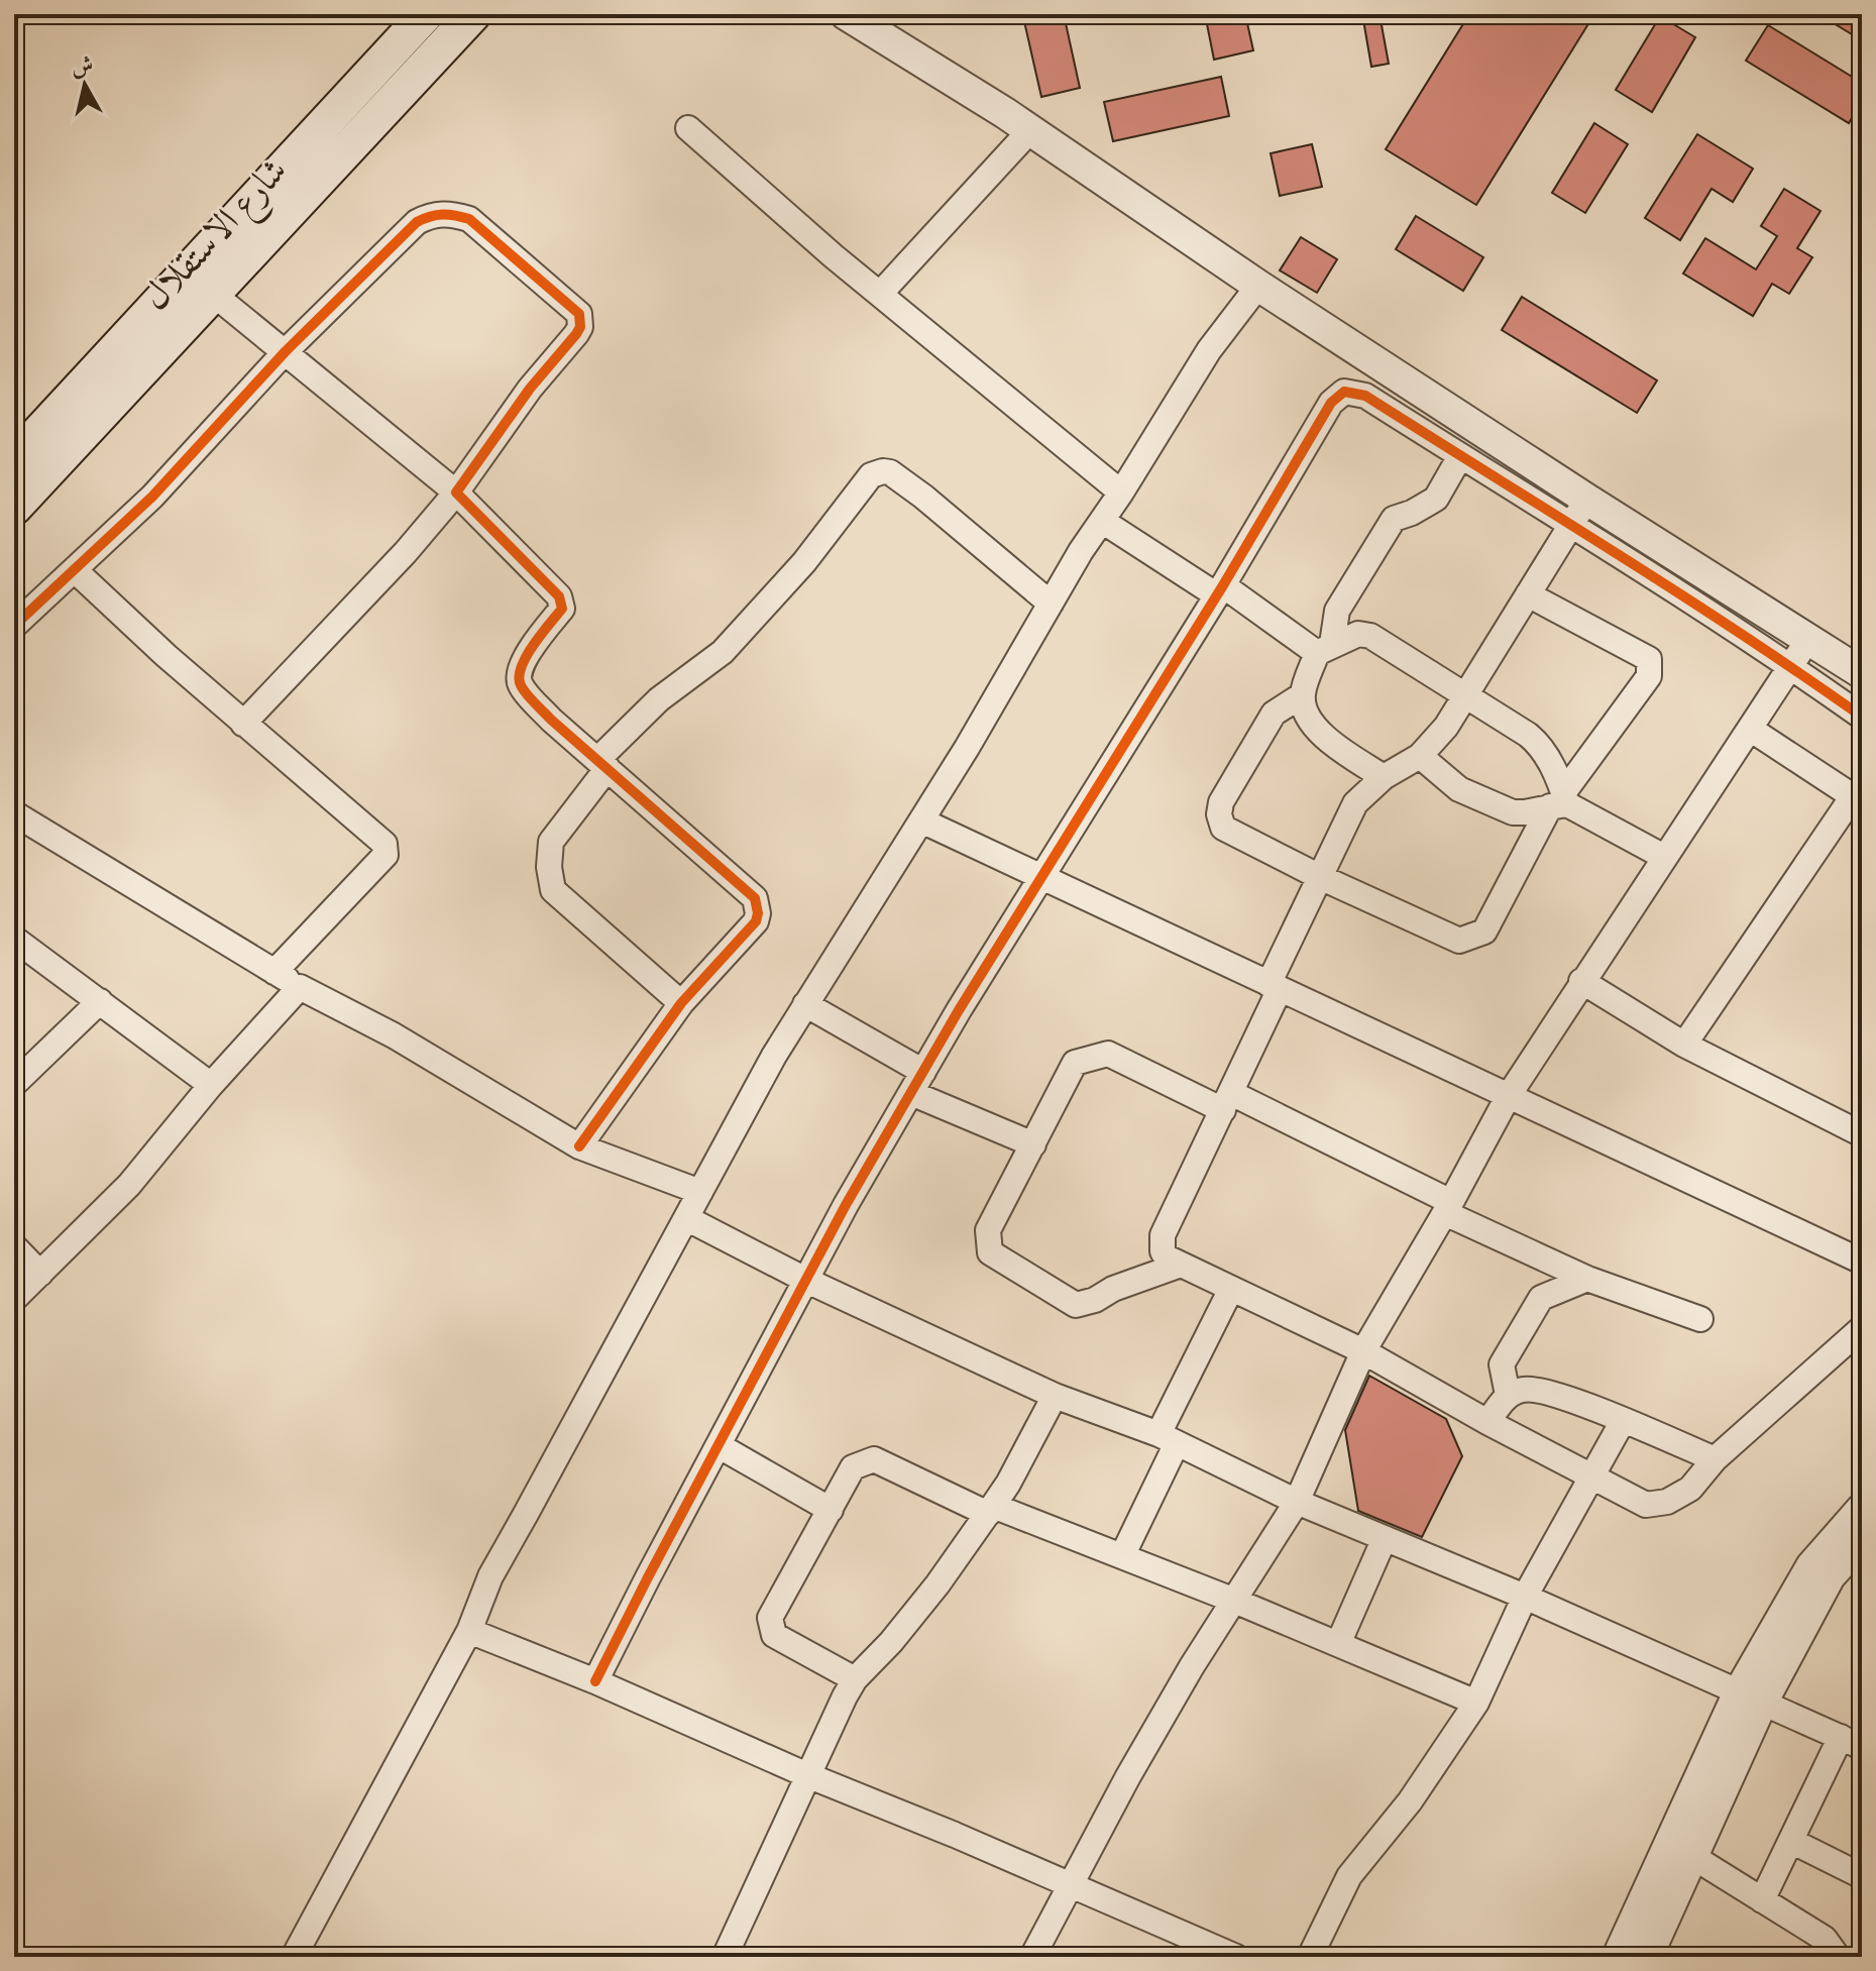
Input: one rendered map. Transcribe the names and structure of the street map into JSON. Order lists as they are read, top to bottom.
{
  "streets": {
    "main road": ["شارع الاستقلال"]
  },
  "north": "top"
}
